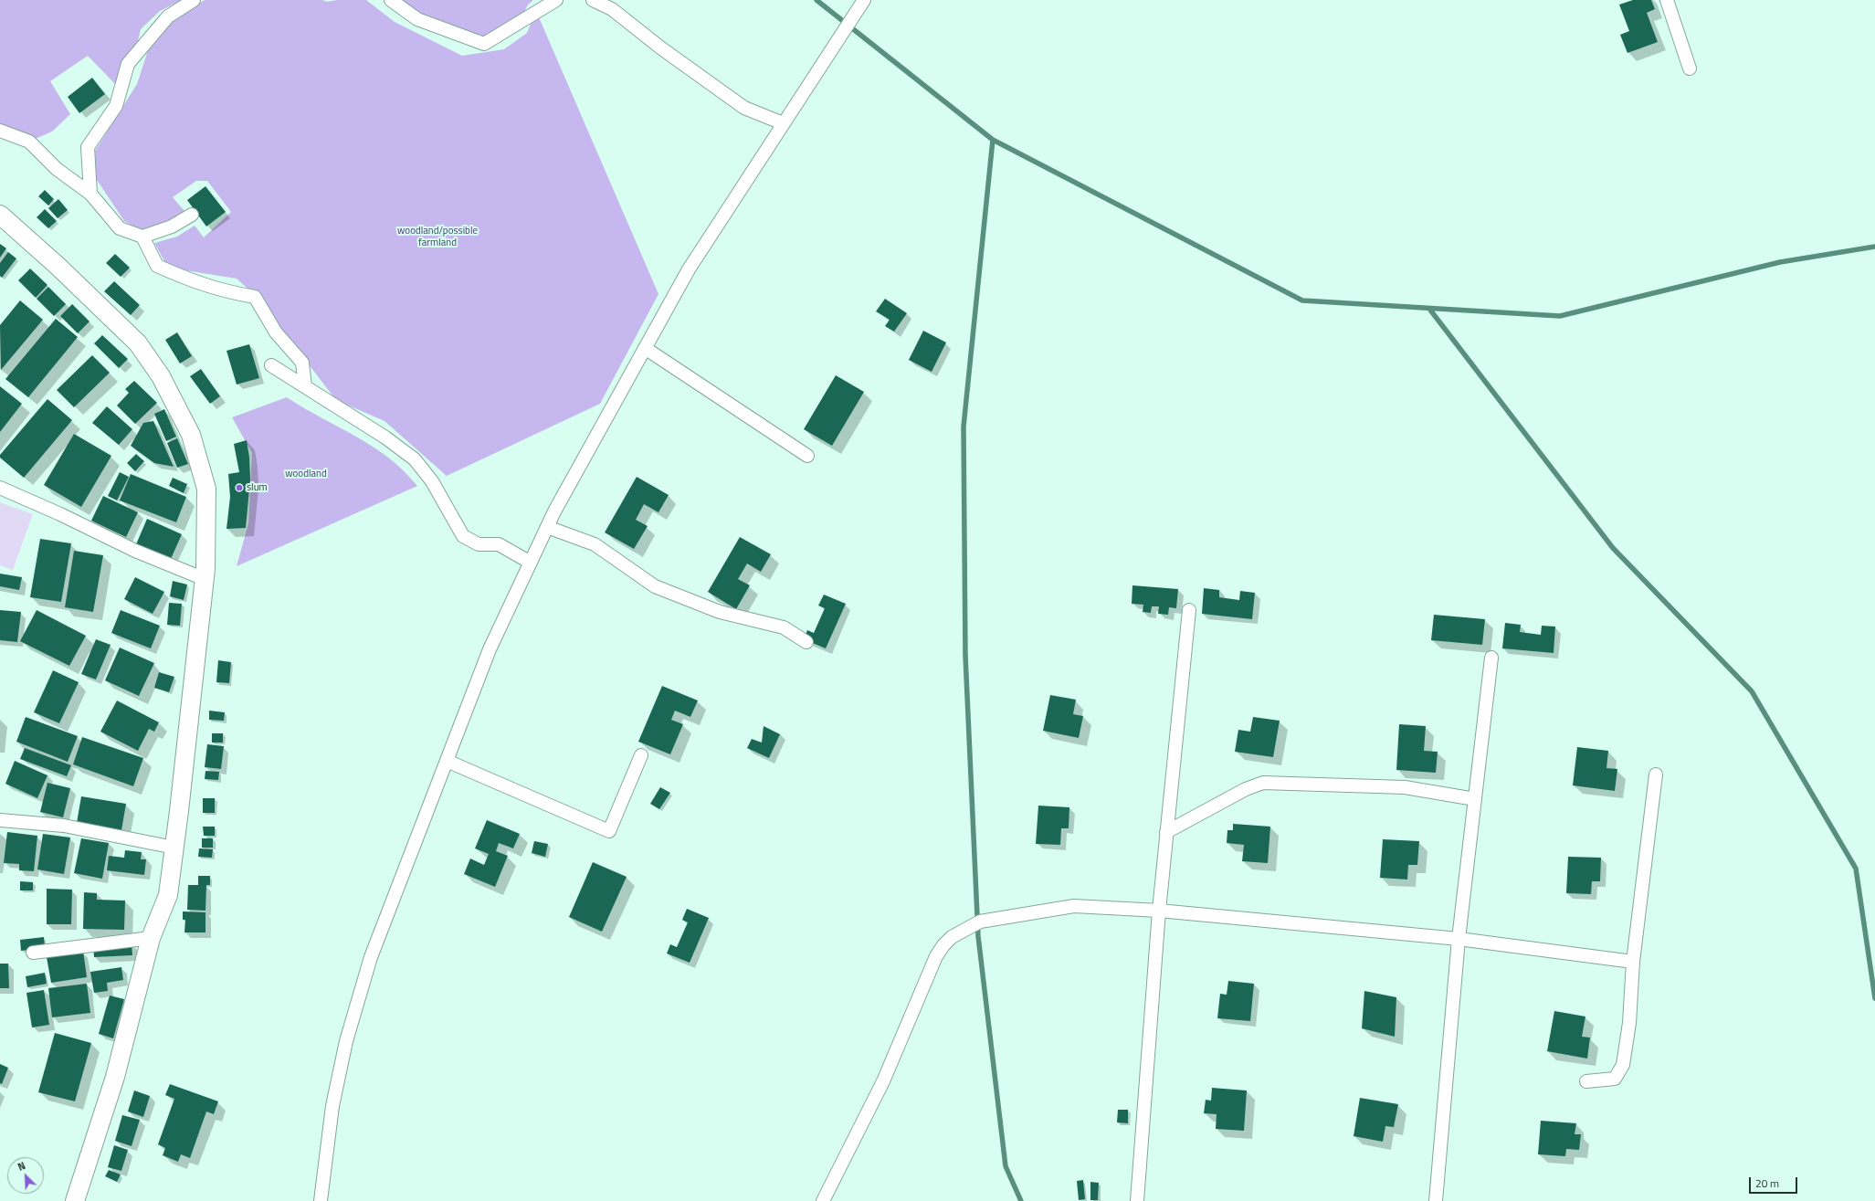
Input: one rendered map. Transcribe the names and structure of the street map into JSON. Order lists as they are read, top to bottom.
{
  "parks": ["woodland/possible farmland", "woodland"],
  "places": ["slum"],
  "scale_bar": "20 m",
  "north": "top left"
}
